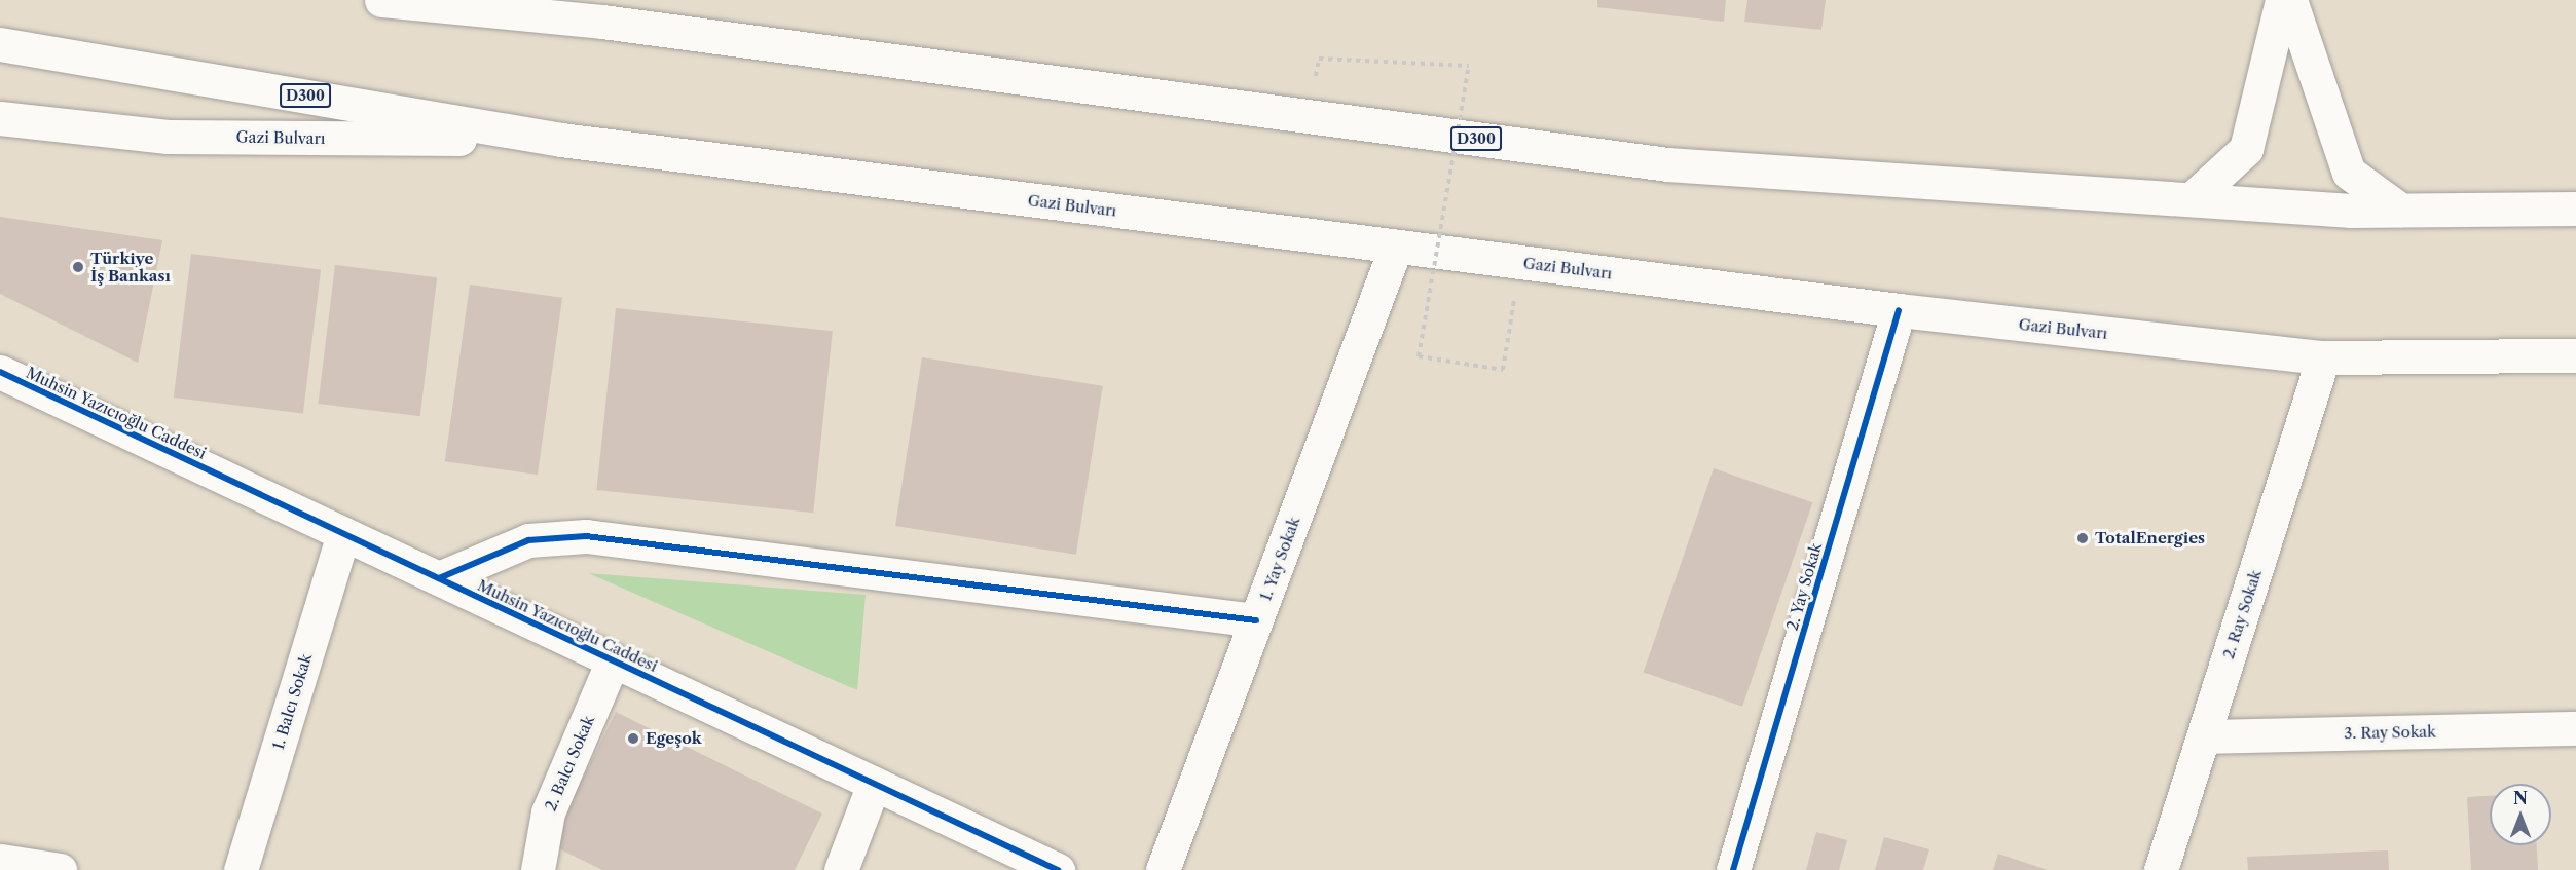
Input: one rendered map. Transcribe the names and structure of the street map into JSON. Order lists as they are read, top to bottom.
{
  "streets": {
    "main road": [
      "D300",
      "Gazi Bulvarı",
      "Muhsin Yazıcıoğlu Caddesi",
      "1. Yay Sokak",
      "2. Yay Sokak",
      "2. Ray Sokak",
      "1. Balcı Sokak",
      "3. Ray Sokak",
      "2. Balcı Sokak"
    ]
  },
  "crossings": [
    ["Gazi Bulvarı", "1. Yay Sokak"],
    ["Gazi Bulvarı", "2. Yay Sokak"],
    ["Gazi Bulvarı", "2. Ray Sokak"],
    ["Muhsin Yazıcıoğlu Caddesi", "1. Balcı Sokak"],
    ["Muhsin Yazıcıoğlu Caddesi", "2. Balcı Sokak"],
    ["2. Ray Sokak", "3. Ray Sokak"]
  ],
  "places": ["Türkiye İş Bankası", "TotalEnergies", "Egeşok"],
  "north": "top"
}
